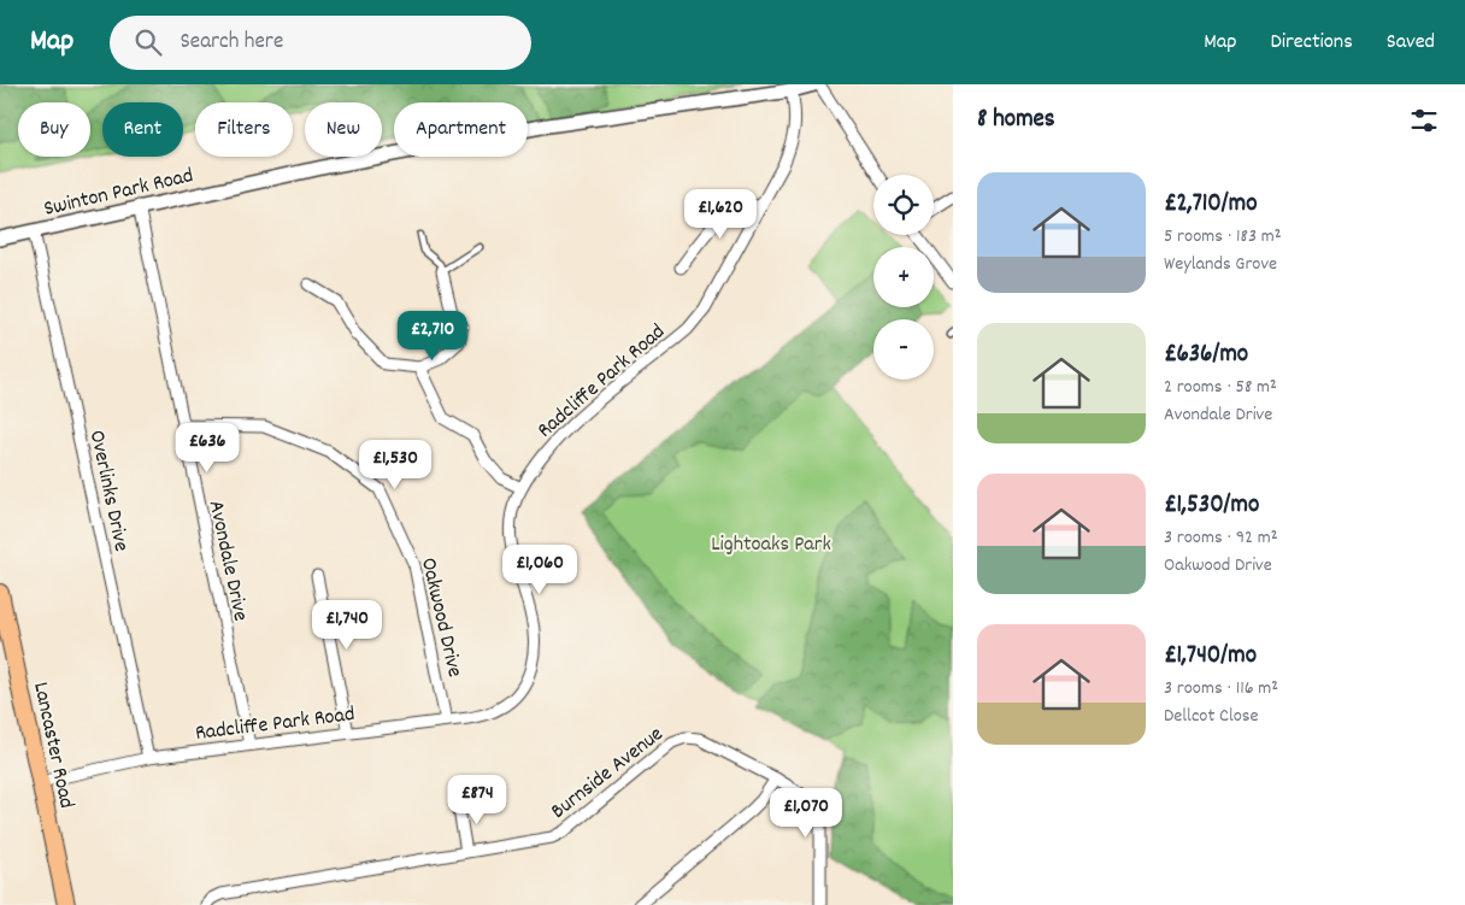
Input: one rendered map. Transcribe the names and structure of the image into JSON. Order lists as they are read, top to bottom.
{
  "streets": {
    "main road": ["Lancaster Road"],
    "street": [
      "Swinton Park Road",
      "Radcliffe Park Road",
      "Overlinks Drive",
      "Avondale Drive",
      "Oakwood Drive",
      "Burnside Avenue"
    ]
  },
  "crossings": [
    ["Swinton Park Road", "Radcliffe Park Road"],
    ["Swinton Park Road", "Overlinks Drive"],
    ["Swinton Park Road", "Avondale Drive"],
    ["Radcliffe Park Road", "Overlinks Drive"],
    ["Radcliffe Park Road", "Avondale Drive"],
    ["Radcliffe Park Road", "Oakwood Drive"],
    ["Radcliffe Park Road", "Lancaster Road"],
    ["Avondale Drive", "Oakwood Drive"]
  ],
  "parks": ["Lightoaks Park"],
  "page": {
    "header": "Map",
    "search": "Search here",
    "nav": ["Map", "Directions", "Saved"],
    "heading": "8 homes",
    "chip": [
      "Buy",
      "Rent",
      "Filters",
      "New",
      "Apartment"
    ],
    "list": [
      {
        "name": "£2,710/mo",
        "note": "5 rooms · 183 m² · Weylands Grove"
      },
      {
        "name": "£636/mo",
        "note": "2 rooms · 58 m² · Avondale Drive"
      },
      {
        "name": "£1,530/mo",
        "note": "3 rooms · 92 m² · Oakwood Drive"
      },
      {
        "name": "£1,740/mo",
        "note": "3 rooms · 116 m² · Dellcot Close"
      }
    ],
    "map_buttons": ["+", "−"],
    "price": [
      "£1,620",
      "£2,710",
      "£636",
      "£1,530",
      "£1,060",
      "£1,740",
      "£874",
      "£1,070"
    ]
  }
}
